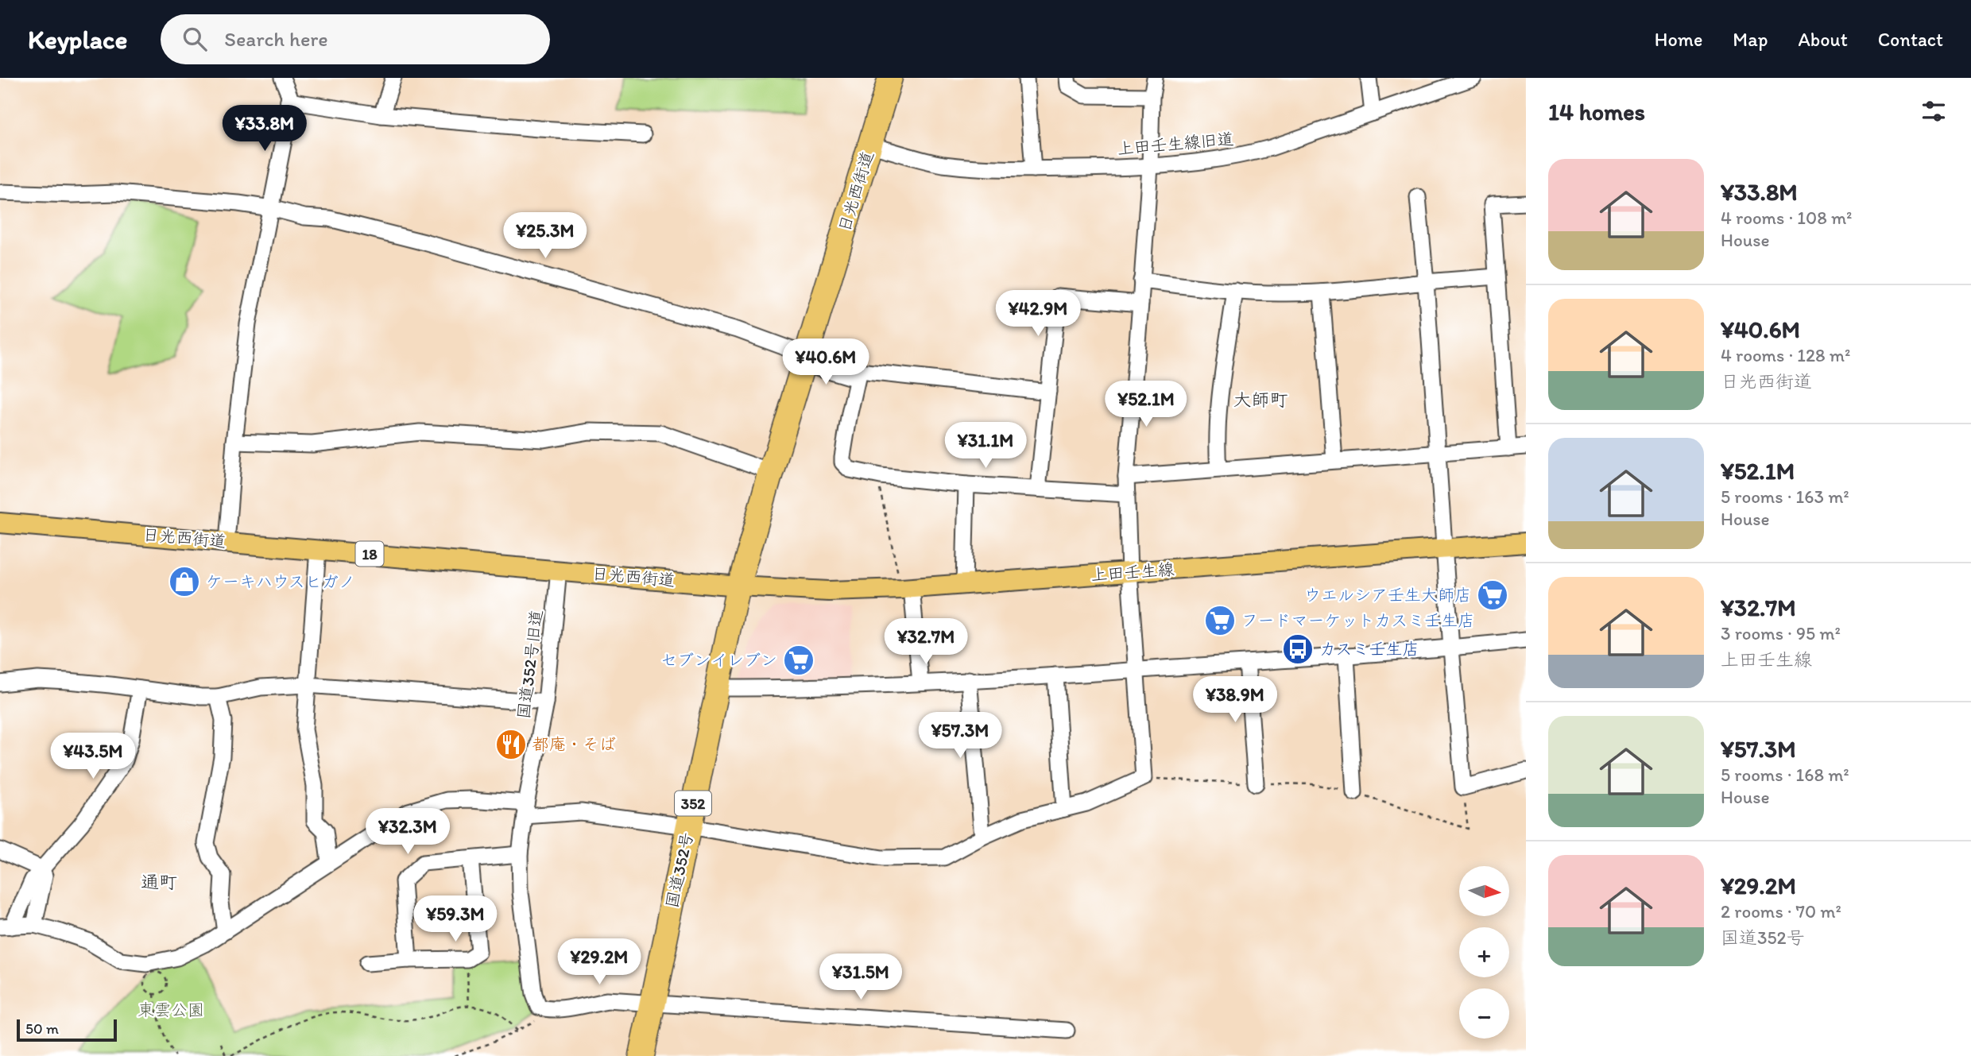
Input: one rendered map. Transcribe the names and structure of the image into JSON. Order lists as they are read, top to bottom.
{
  "streets": {
    "highway": ["日光西街道", "352", "国道352号"],
    "main road": ["18", "上田壬生線"],
    "street": ["上田壬生線旧道", "国道352号旧道"]
  },
  "crossings": [
    ["上田壬生線旧道", "日光西街道"],
    ["日光西街道", "上田壬生線"],
    ["日光西街道", "国道352号旧道"],
    ["日光西街道", "国道352号"],
    ["上田壬生線", "国道352号"]
  ],
  "districts": ["大師町", "通町"],
  "parks": ["東雲公園"],
  "places": {
    "shop": ["ケーキハウスヒガノ"],
    "supermarket": ["ウエルシア壬生大師店", "フードマーケットカスミ壬生店", "セブンイレブン"],
    "bus stop": ["カスミ壬生店"],
    "restaurant": ["都庵・そば"]
  },
  "scale_bar": "50 m",
  "north": "right",
  "page": {
    "header": "Keyplace",
    "search": "Search here",
    "nav": [
      "Home",
      "Map",
      "About",
      "Contact"
    ],
    "heading": "14 homes",
    "price": [
      "¥33.8M",
      "¥25.3M",
      "¥42.9M",
      "¥40.6M",
      "¥52.1M",
      "¥31.1M",
      "¥32.7M",
      "¥38.9M",
      "¥57.3M",
      "¥43.5M",
      "¥32.3M",
      "¥59.3M",
      "¥29.2M",
      "¥31.5M"
    ],
    "list": [
      {
        "name": "¥33.8M",
        "note": "4 rooms · 108 m² · House"
      },
      {
        "name": "¥40.6M",
        "note": "4 rooms · 128 m² · 日光西街道"
      },
      {
        "name": "¥52.1M",
        "note": "5 rooms · 163 m² · House"
      },
      {
        "name": "¥32.7M",
        "note": "3 rooms · 95 m² · 上田壬生線"
      },
      {
        "name": "¥57.3M",
        "note": "5 rooms · 168 m² · House"
      },
      {
        "name": "¥29.2M",
        "note": "2 rooms · 70 m² · 国道352号"
      }
    ],
    "map_buttons": ["+", "−"],
    "scale": "50 m"
  }
}
